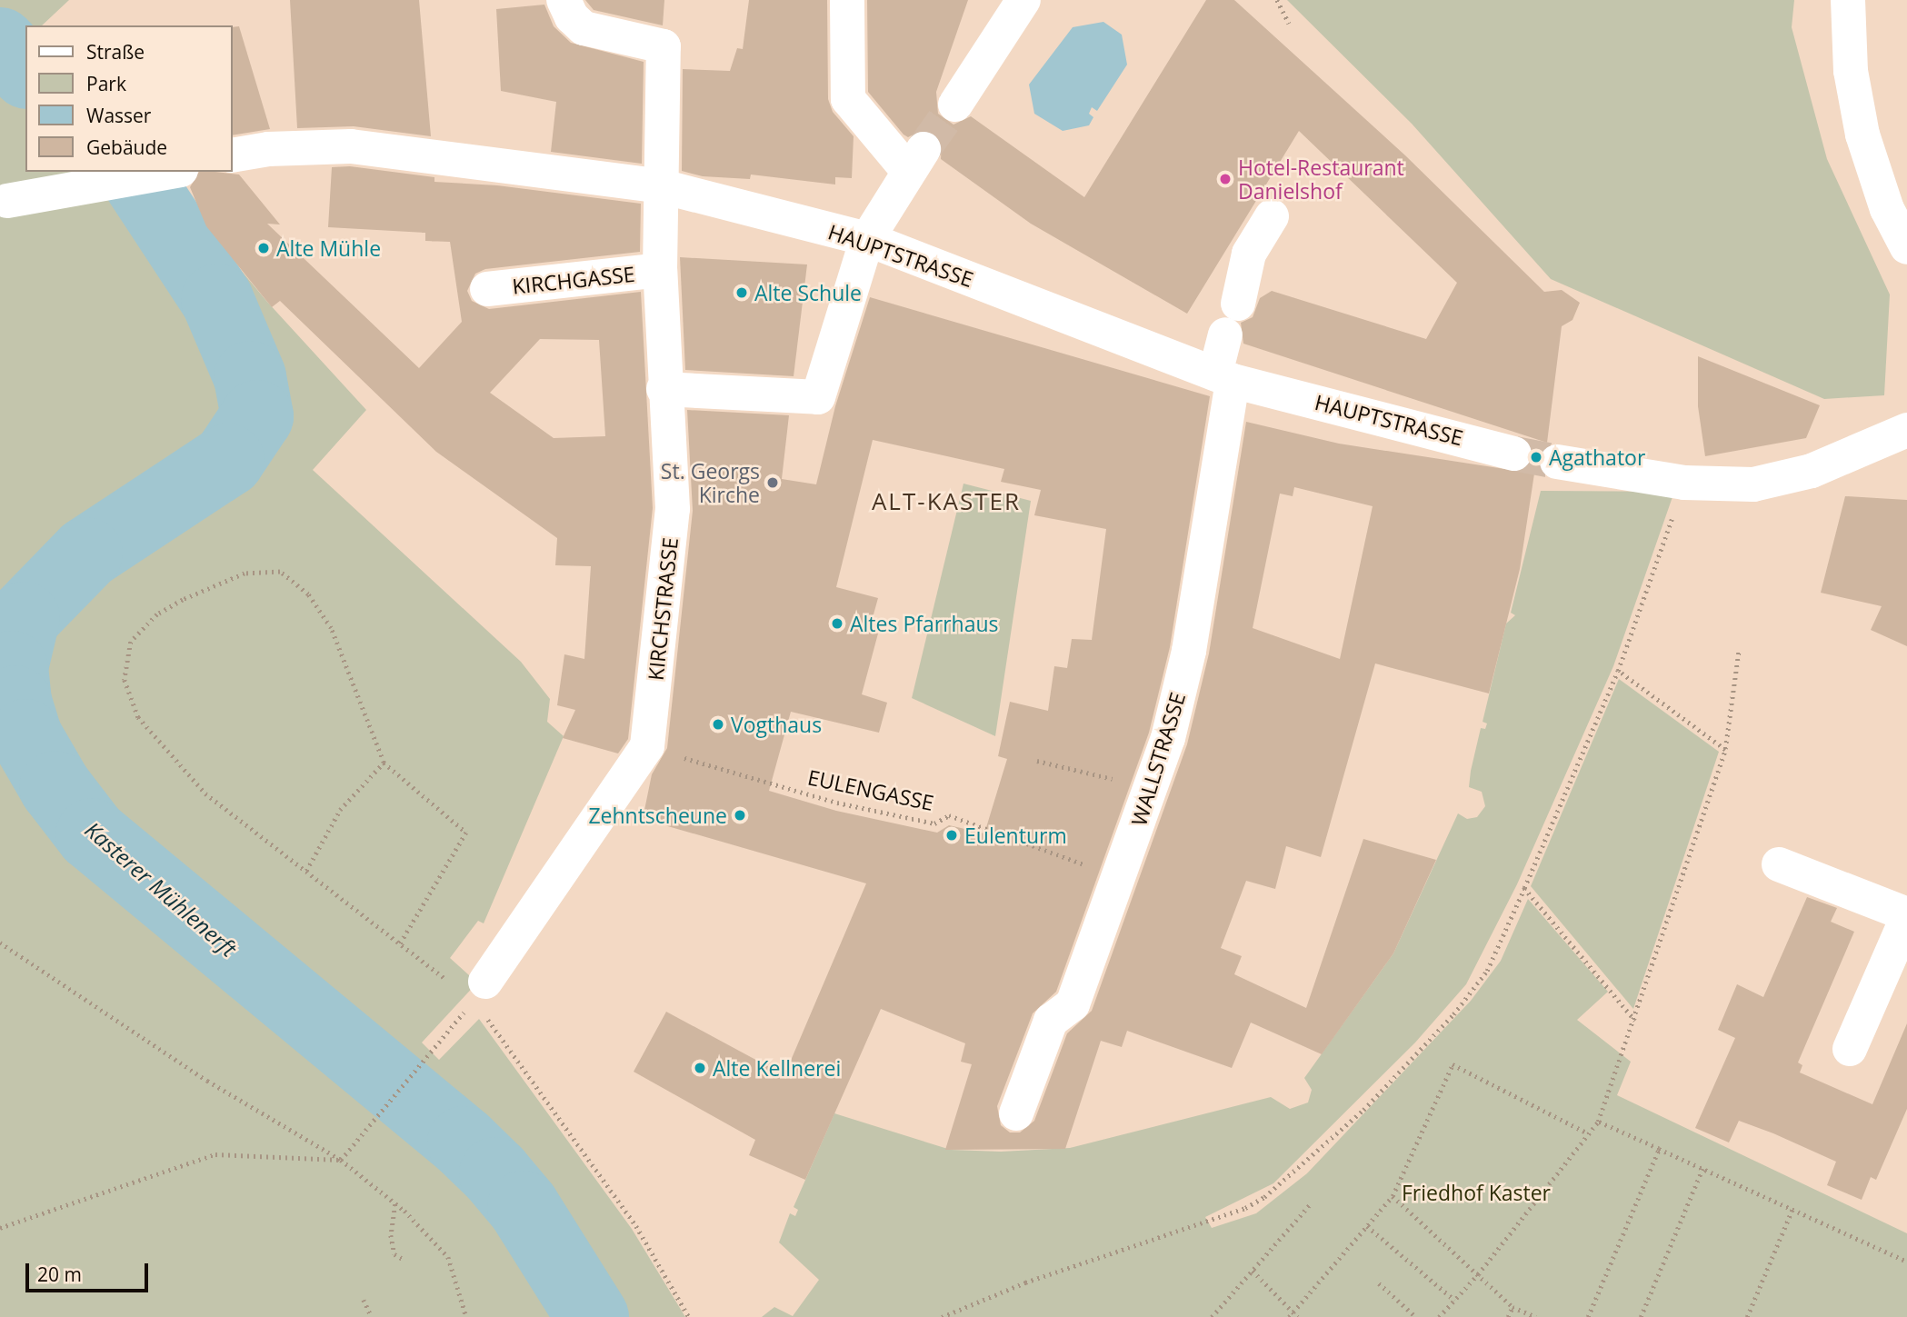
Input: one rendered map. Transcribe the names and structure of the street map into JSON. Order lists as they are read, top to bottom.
{
  "streets": {
    "street": [
      "HAUPTSTRASSE",
      "KIRCHGASSE",
      "KIRCHSTRASSE",
      "WALLSTRASSE"
    ],
    "path": ["EULENGASSE"]
  },
  "crossings": [
    ["HAUPTSTRASSE", "KIRCHSTRASSE"],
    ["HAUPTSTRASSE", "WALLSTRASSE"],
    ["KIRCHGASSE", "KIRCHSTRASSE"],
    ["KIRCHSTRASSE", "EULENGASSE"],
    ["WALLSTRASSE", "EULENGASSE"]
  ],
  "districts": ["ALT-KASTER"],
  "water": ["Kasterer Mühlenerft"],
  "parks": ["Friedhof Kaster"],
  "places": [
    "Hotel-Restaurant Danielshof",
    "Alte Mühle",
    "Alte Schule",
    "Agathator",
    "St. Georgs Kirche",
    "Altes Pfarrhaus",
    "Vogthaus",
    "Zehntscheune",
    "Eulenturm",
    "Alte Kellnerei"
  ],
  "legend": [
    "Straße",
    "Park",
    "Wasser",
    "Gebäude"
  ],
  "scale_bar": "20 m"
}
